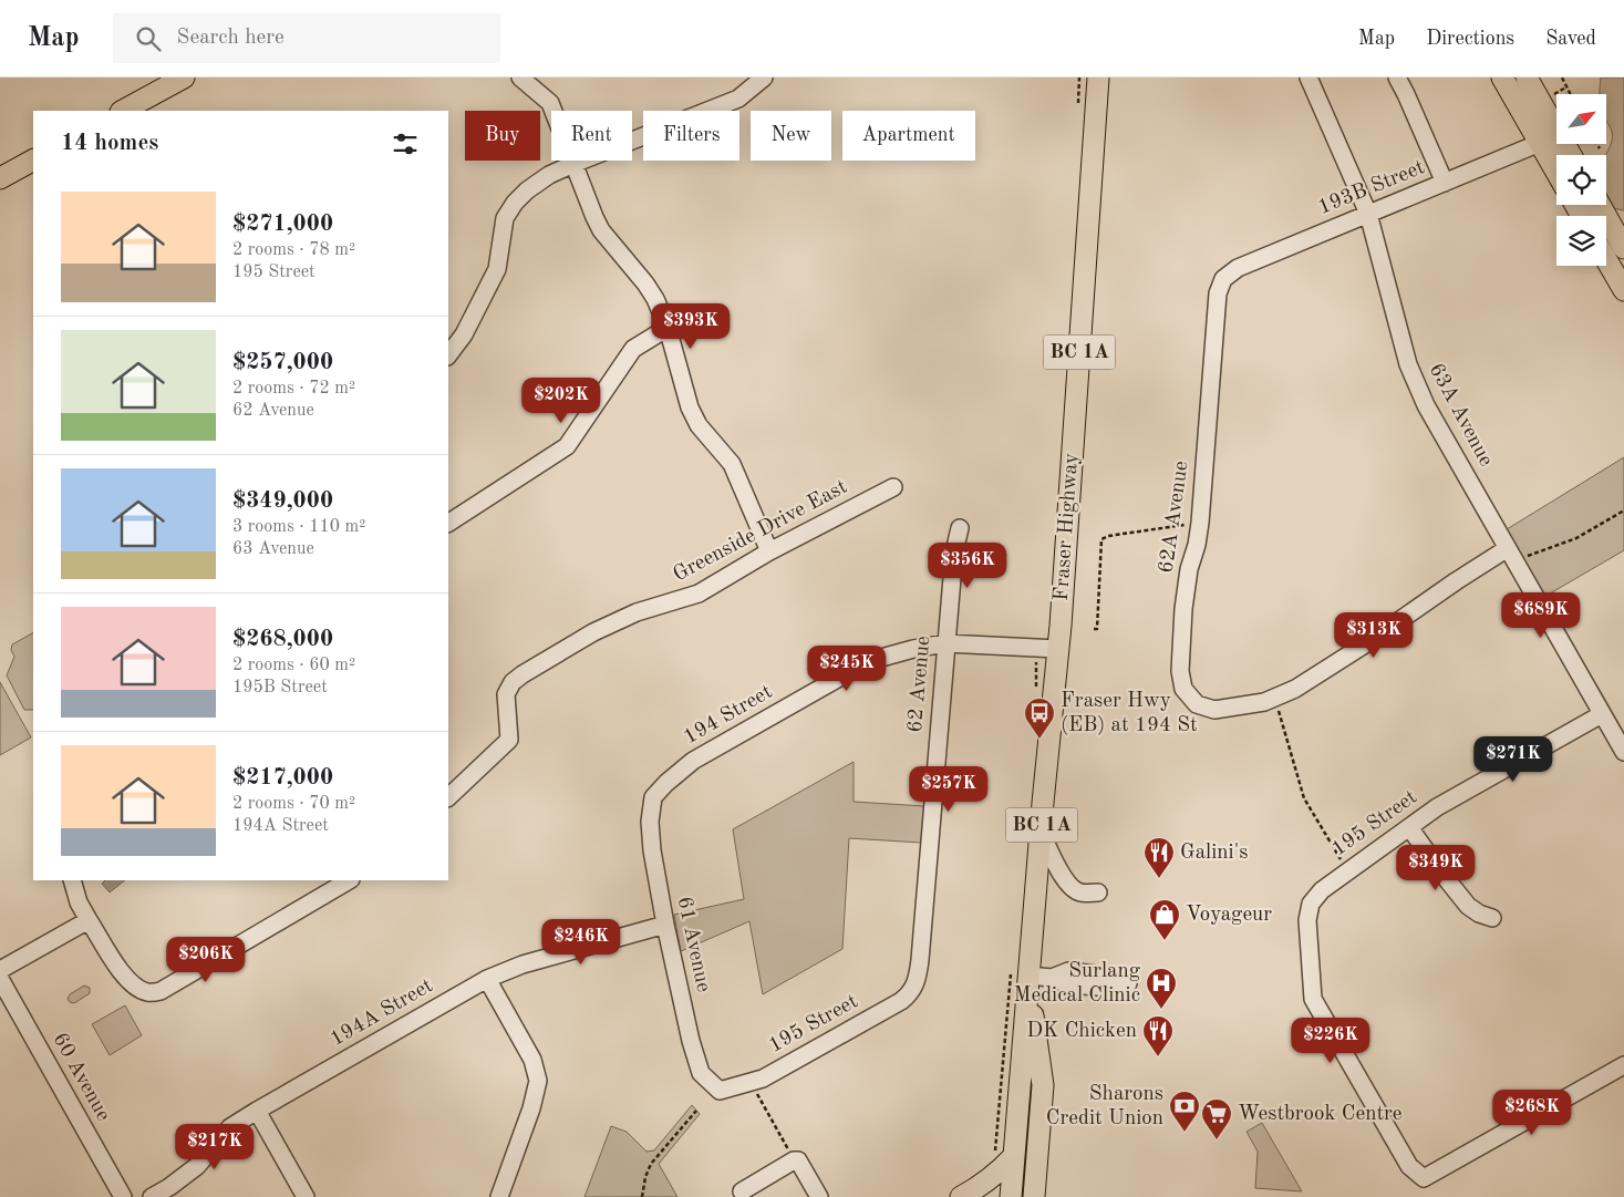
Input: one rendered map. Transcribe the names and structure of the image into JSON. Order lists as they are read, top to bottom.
{
  "streets": {
    "main road": ["BC 1A", "Fraser Highway"],
    "street": [
      "193B Street",
      "63A Avenue",
      "62A Avenue",
      "Greenside Drive East",
      "62 Avenue",
      "194 Street",
      "195 Street",
      "61 Avenue",
      "194A Street",
      "60 Avenue"
    ]
  },
  "crossings": [
    ["193B Street", "63A Avenue"],
    ["193B Street", "62A Avenue"],
    ["63A Avenue", "62A Avenue"],
    ["63A Avenue", "195 Street"],
    ["Fraser Highway", "194 Street"],
    ["62 Avenue", "194 Street"],
    ["62 Avenue", "195 Street"],
    ["194 Street", "61 Avenue"],
    ["195 Street", "61 Avenue"],
    ["61 Avenue", "194A Street"]
  ],
  "places": {
    "bus stop": ["Fraser Hwy (EB) at 194 St"],
    "restaurant": ["Galini's", "DK Chicken"],
    "shop": ["Voyageur"],
    "hospital": ["Surlang Medical Clinic"],
    "bank": ["Sharons Credit Union"],
    "supermarket": ["Westbrook Centre"]
  },
  "north": "top right",
  "page": {
    "header": "Map",
    "search": "Search here",
    "nav": ["Map", "Directions", "Saved"],
    "chip": [
      "Buy",
      "Rent",
      "Filters",
      "New",
      "Apartment"
    ],
    "heading": "14 homes",
    "list": [
      {
        "name": "$271,000",
        "note": "2 rooms · 78 m² · 195 Street"
      },
      {
        "name": "$257,000",
        "note": "2 rooms · 72 m² · 62 Avenue"
      },
      {
        "name": "$349,000",
        "note": "3 rooms · 110 m² · 63 Avenue"
      },
      {
        "name": "$268,000",
        "note": "2 rooms · 60 m² · 195B Street"
      },
      {
        "name": "$217,000",
        "note": "2 rooms · 70 m² · 194A Street"
      }
    ],
    "price": [
      "$393K",
      "$202K",
      "$356K",
      "$689K",
      "$313K",
      "$245K",
      "$271K",
      "$257K",
      "$349K",
      "$246K",
      "$206K",
      "$226K",
      "$268K",
      "$217K"
    ]
  }
}
